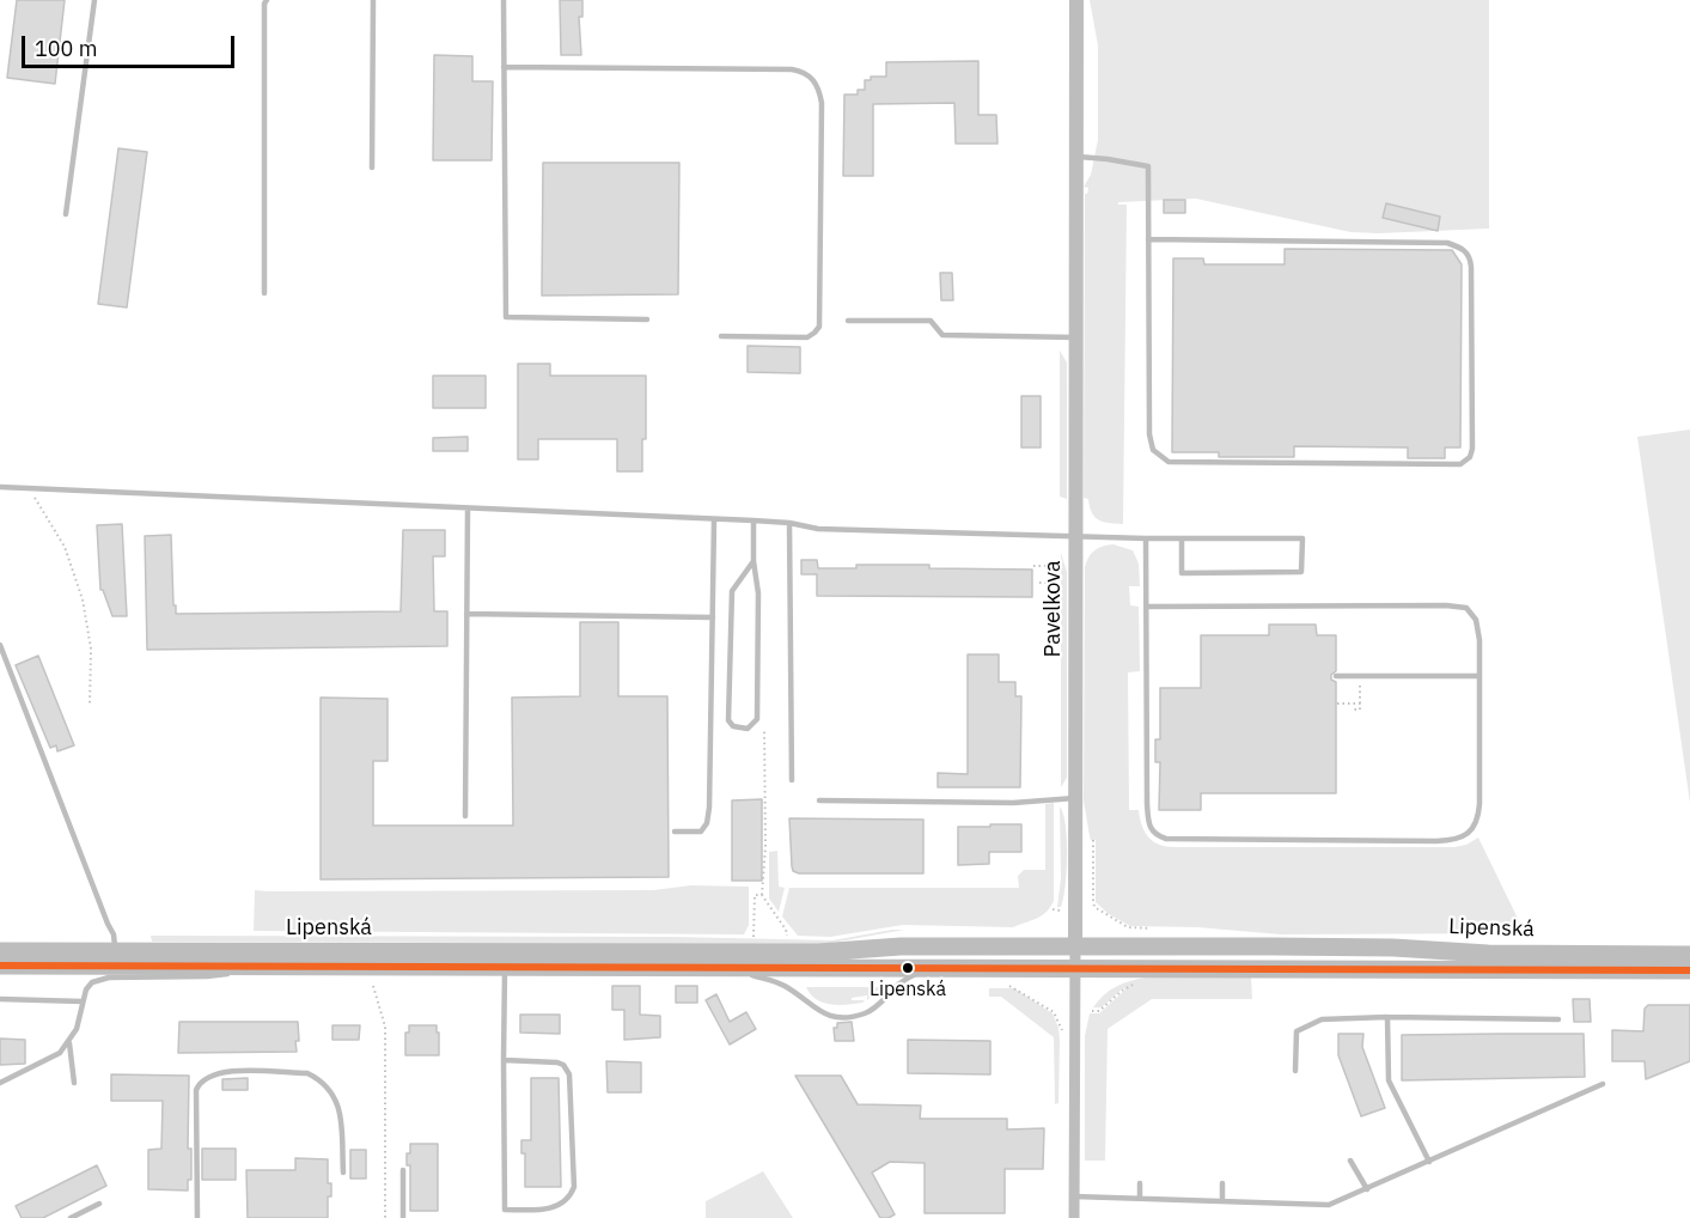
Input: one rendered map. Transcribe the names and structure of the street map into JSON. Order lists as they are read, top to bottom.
{
  "streets": {
    "main road": ["Lipenská"],
    "street": ["Pavelkova"]
  },
  "crossings": [
    ["Pavelkova", "Lipenská"]
  ],
  "places": ["Lipenská"],
  "scale_bar": "100 m"
}
